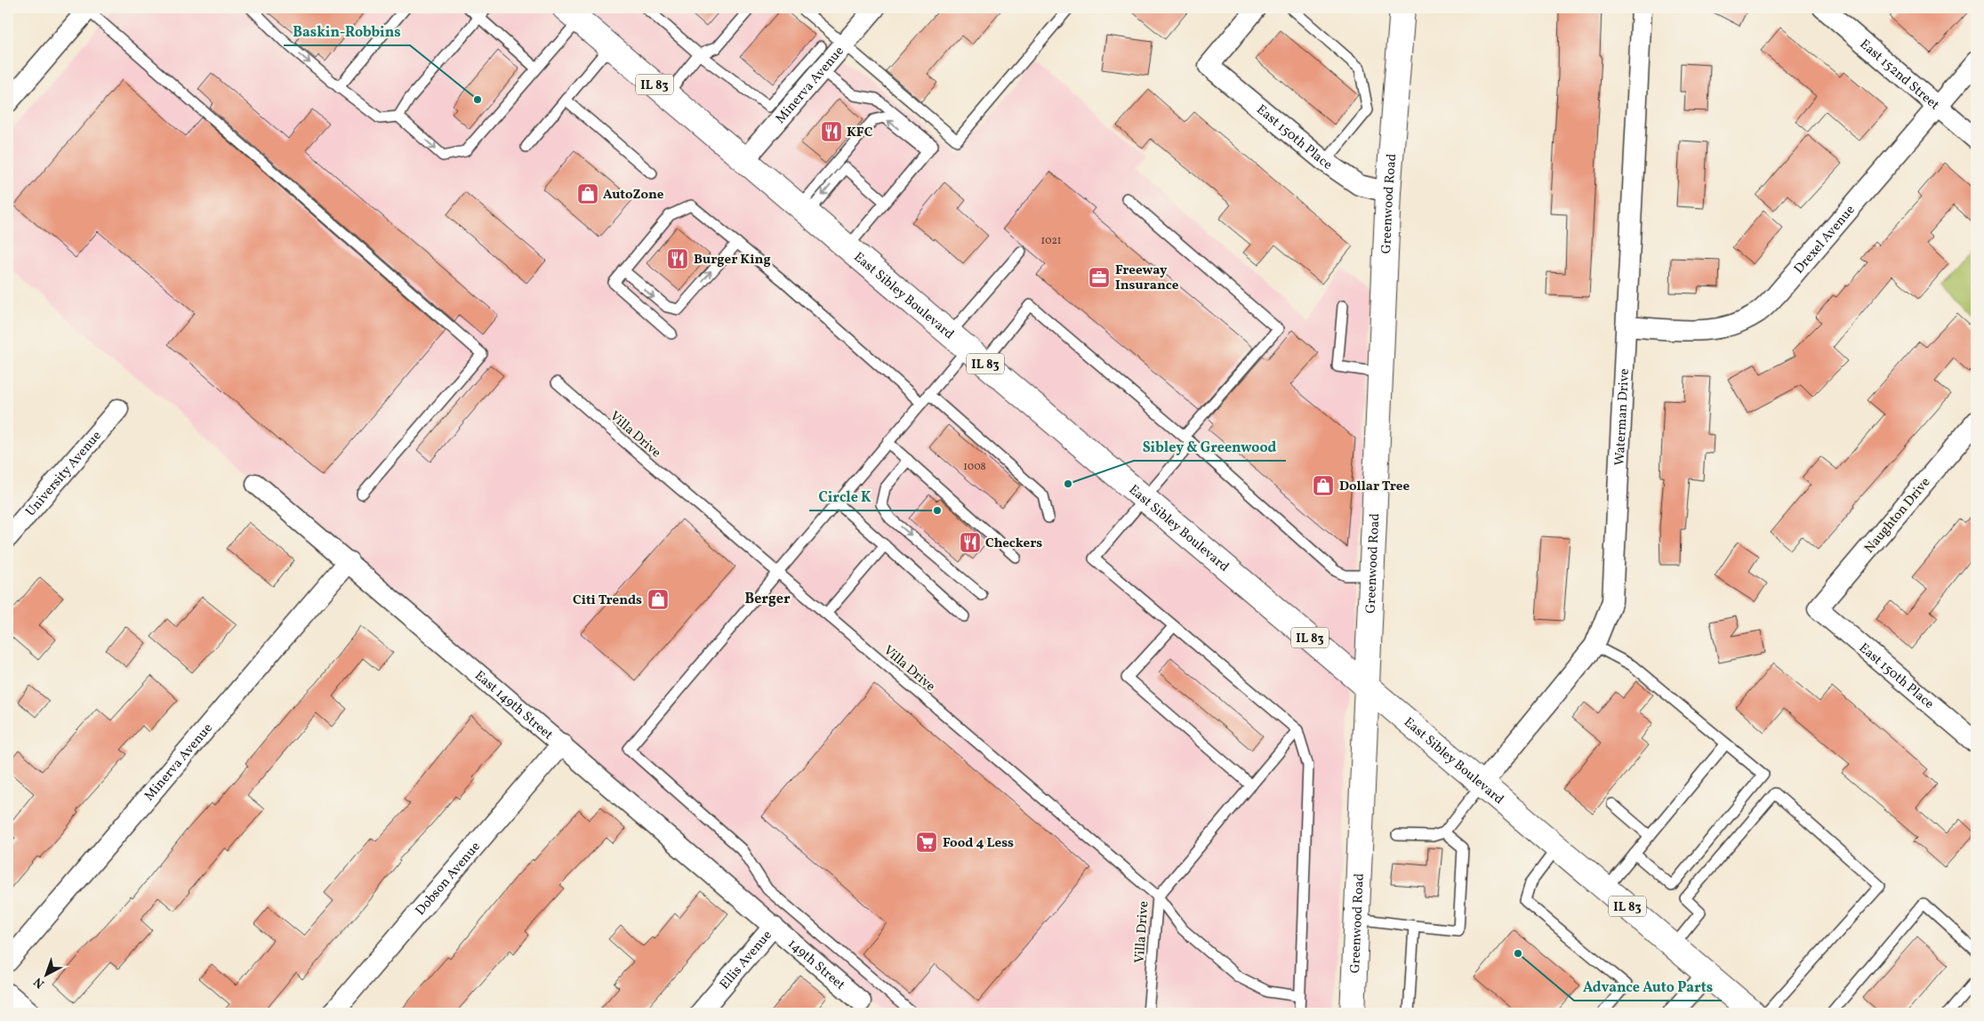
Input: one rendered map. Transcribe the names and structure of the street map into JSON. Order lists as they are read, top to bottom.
{
  "streets": {
    "main road": ["IL 83", "Greenwood Road", "East Sibley Boulevard"],
    "street": [
      "East 152nd Street",
      "Minerva Avenue",
      "East 150th Place",
      "Drexel Avenue",
      "Waterman Drive",
      "University Avenue",
      "Naughton Drive",
      "East 149th Street",
      "Dobson Avenue",
      "Ellis Avenue",
      "149th Street"
    ],
    "lane": ["Villa Drive"]
  },
  "crossings": [
    ["East 152nd Street", "Drexel Avenue"],
    ["Minerva Avenue", "East Sibley Boulevard"],
    ["Minerva Avenue", "East 149th Street"],
    ["East 150th Place", "Greenwood Road"],
    ["East 150th Place", "Naughton Drive"],
    ["Greenwood Road", "East Sibley Boulevard"],
    ["Drexel Avenue", "Waterman Drive"],
    ["East Sibley Boulevard", "Waterman Drive"],
    ["East 149th Street", "Dobson Avenue"],
    ["East 149th Street", "Ellis Avenue"],
    ["East 149th Street", "149th Street"],
    ["Ellis Avenue", "149th Street"]
  ],
  "districts": ["Berger"],
  "places": {
    "other": [
      "Baskin-Robbins",
      "Sibley & Greenwood",
      "Circle K",
      "Advance Auto Parts"
    ],
    "restaurant": ["KFC", "Burger King", "Checkers"],
    "shop": ["AutoZone", "Dollar Tree", "Citi Trends"],
    "office": ["Freeway Insurance"],
    "supermarket": ["Food 4 Less"]
  },
  "house_numbers": ["1021", "1008"],
  "north": "bottom left"
}
